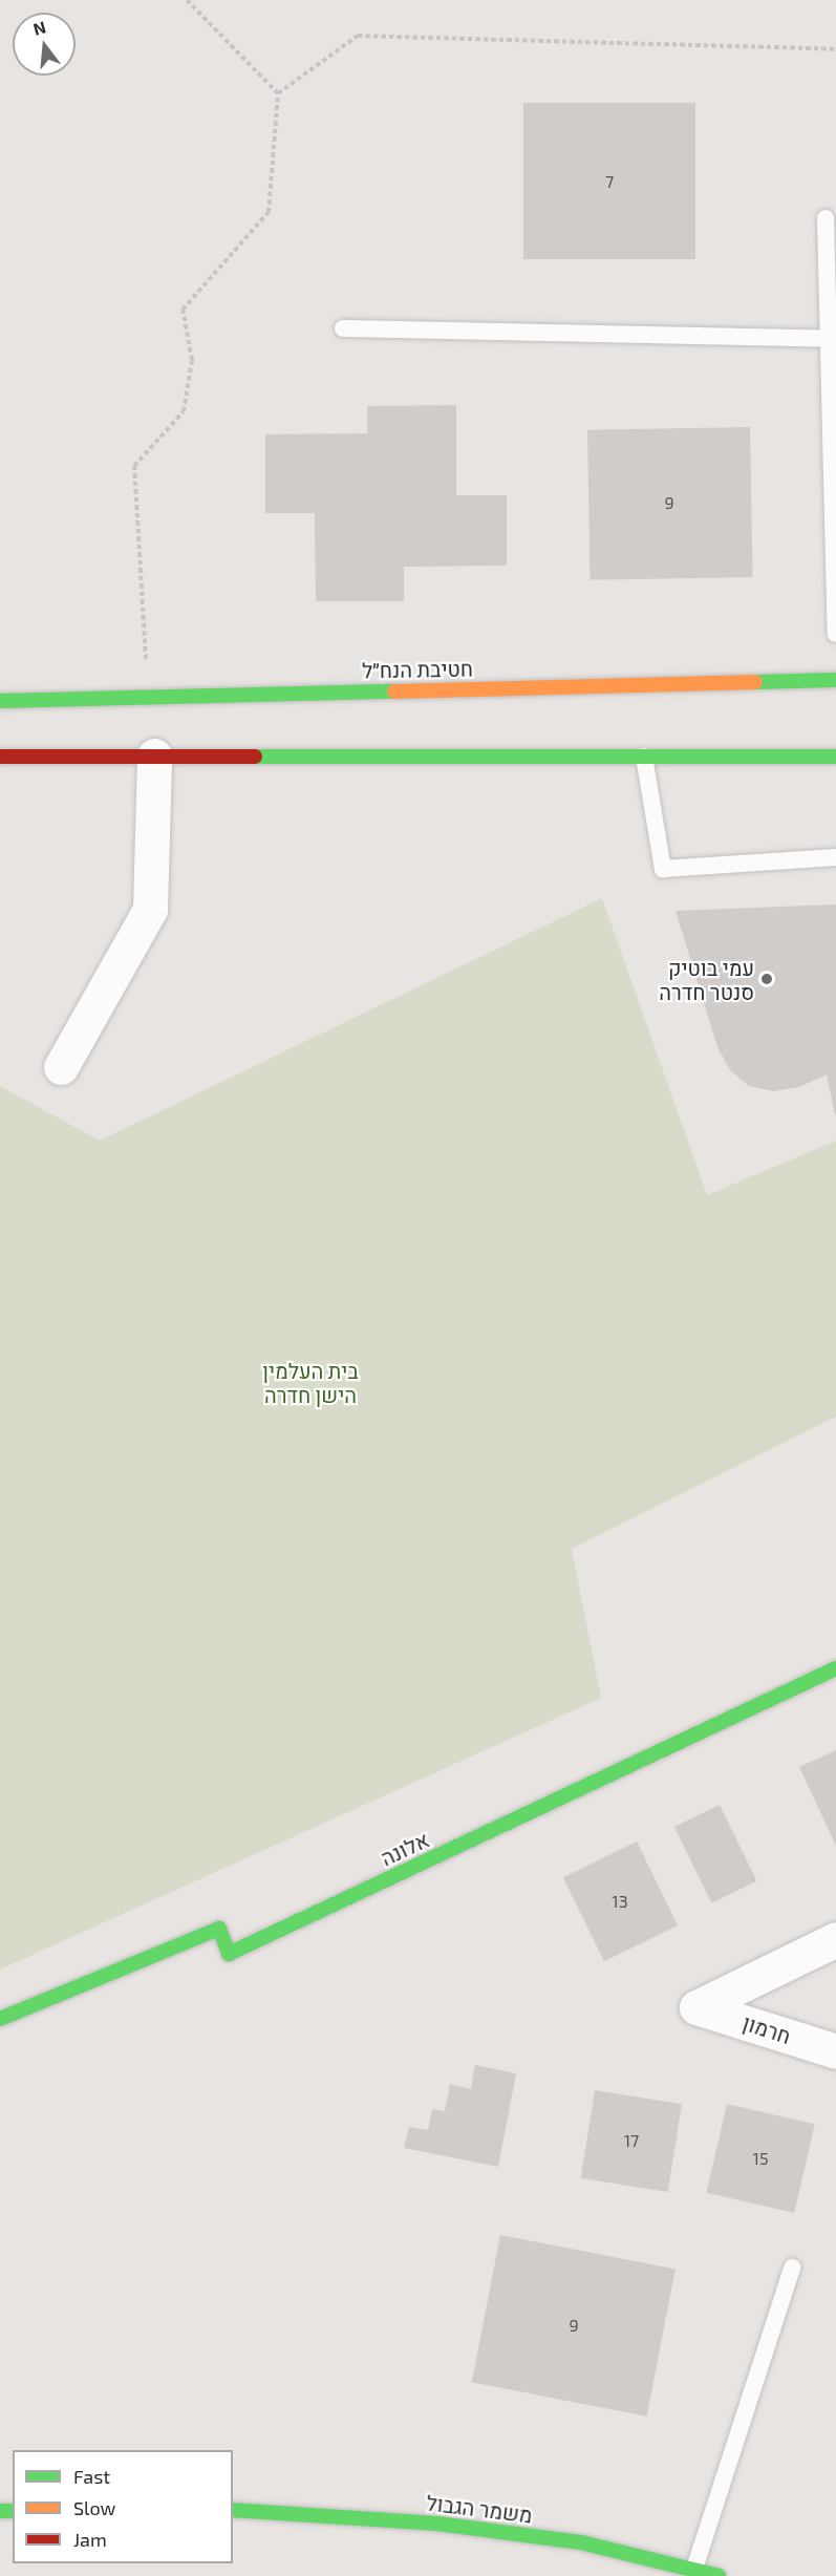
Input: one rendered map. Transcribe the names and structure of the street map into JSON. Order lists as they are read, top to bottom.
{
  "streets": {
    "street": [
      "חטיבת הנח״ל",
      "אלונה",
      "חרמון",
      "משמר הגבול"
    ]
  },
  "parks": ["בית העלמין הישן חדרה"],
  "places": ["עמי בוטיק סנטר חדרה"],
  "house_numbers": [
    "7",
    "9",
    "13",
    "17",
    "15",
    "9"
  ],
  "legend": ["Fast", "Slow", "Jam"],
  "north": "top"
}
